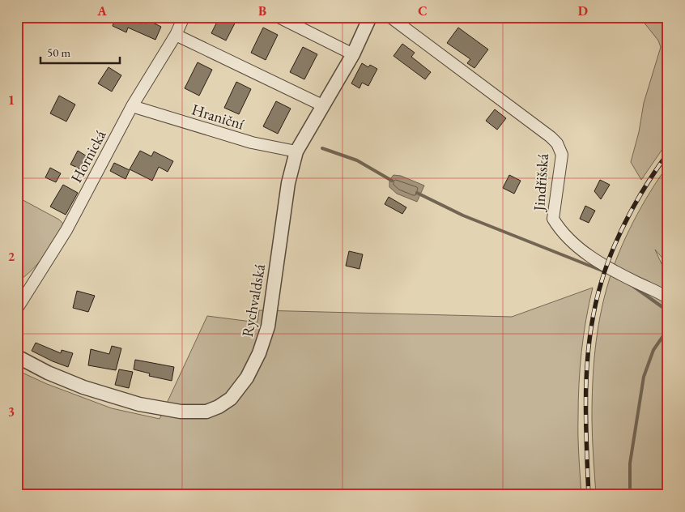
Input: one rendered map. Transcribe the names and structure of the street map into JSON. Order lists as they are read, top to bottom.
{
  "streets": {
    "street": [
      "Hraniční",
      "Hornická",
      "Jindřišská",
      "Rychvaldská"
    ]
  },
  "crossings": [
    ["Hraniční", "Hornická"],
    ["Hraniční", "Rychvaldská"]
  ],
  "scale_bar": "50 m",
  "grid": {
    "columns": [
      "A",
      "B",
      "C",
      "D"
    ],
    "rows": ["1", "2", "3"]
  }
}
